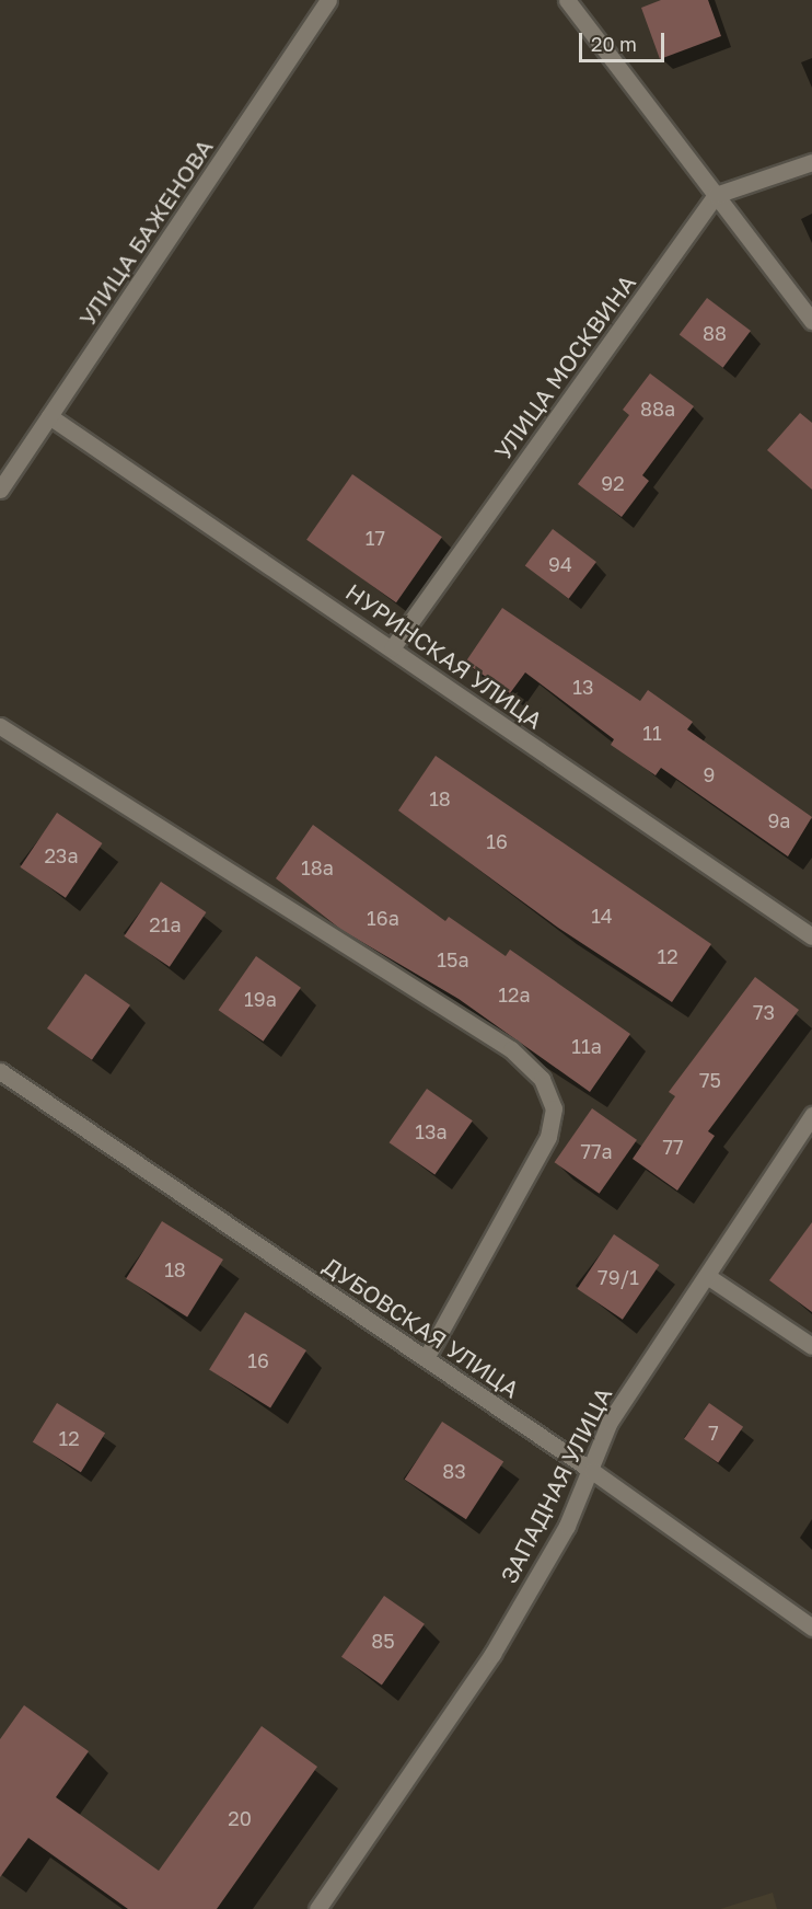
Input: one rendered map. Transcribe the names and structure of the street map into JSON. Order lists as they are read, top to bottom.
{
  "streets": {
    "street": [
      "УЛИЦА БАЖЕНОВА",
      "УЛИЦА МОСКВИНА",
      "НУРИНСКАЯ УЛИЦА",
      "ДУБОВСКАЯ УЛИЦА",
      "ЗАПАДНАЯ УЛИЦА"
    ]
  },
  "crossings": [
    ["УЛИЦА БАЖЕНОВА", "НУРИНСКАЯ УЛИЦА"],
    ["УЛИЦА МОСКВИНА", "НУРИНСКАЯ УЛИЦА"],
    ["ДУБОВСКАЯ УЛИЦА", "ЗАПАДНАЯ УЛИЦА"]
  ],
  "house_numbers": [
    "88",
    "88а",
    "92",
    "17",
    "94",
    "13",
    "11",
    "9",
    "18",
    "9а",
    "16",
    "23а",
    "18а",
    "14",
    "16а",
    "21а",
    "12",
    "15а",
    "12а",
    "19а",
    "73",
    "11а",
    "75",
    "13а",
    "77",
    "77а",
    "18",
    "79/1",
    "16",
    "7",
    "12",
    "83",
    "85",
    "20"
  ],
  "scale_bar": "20 m"
}
